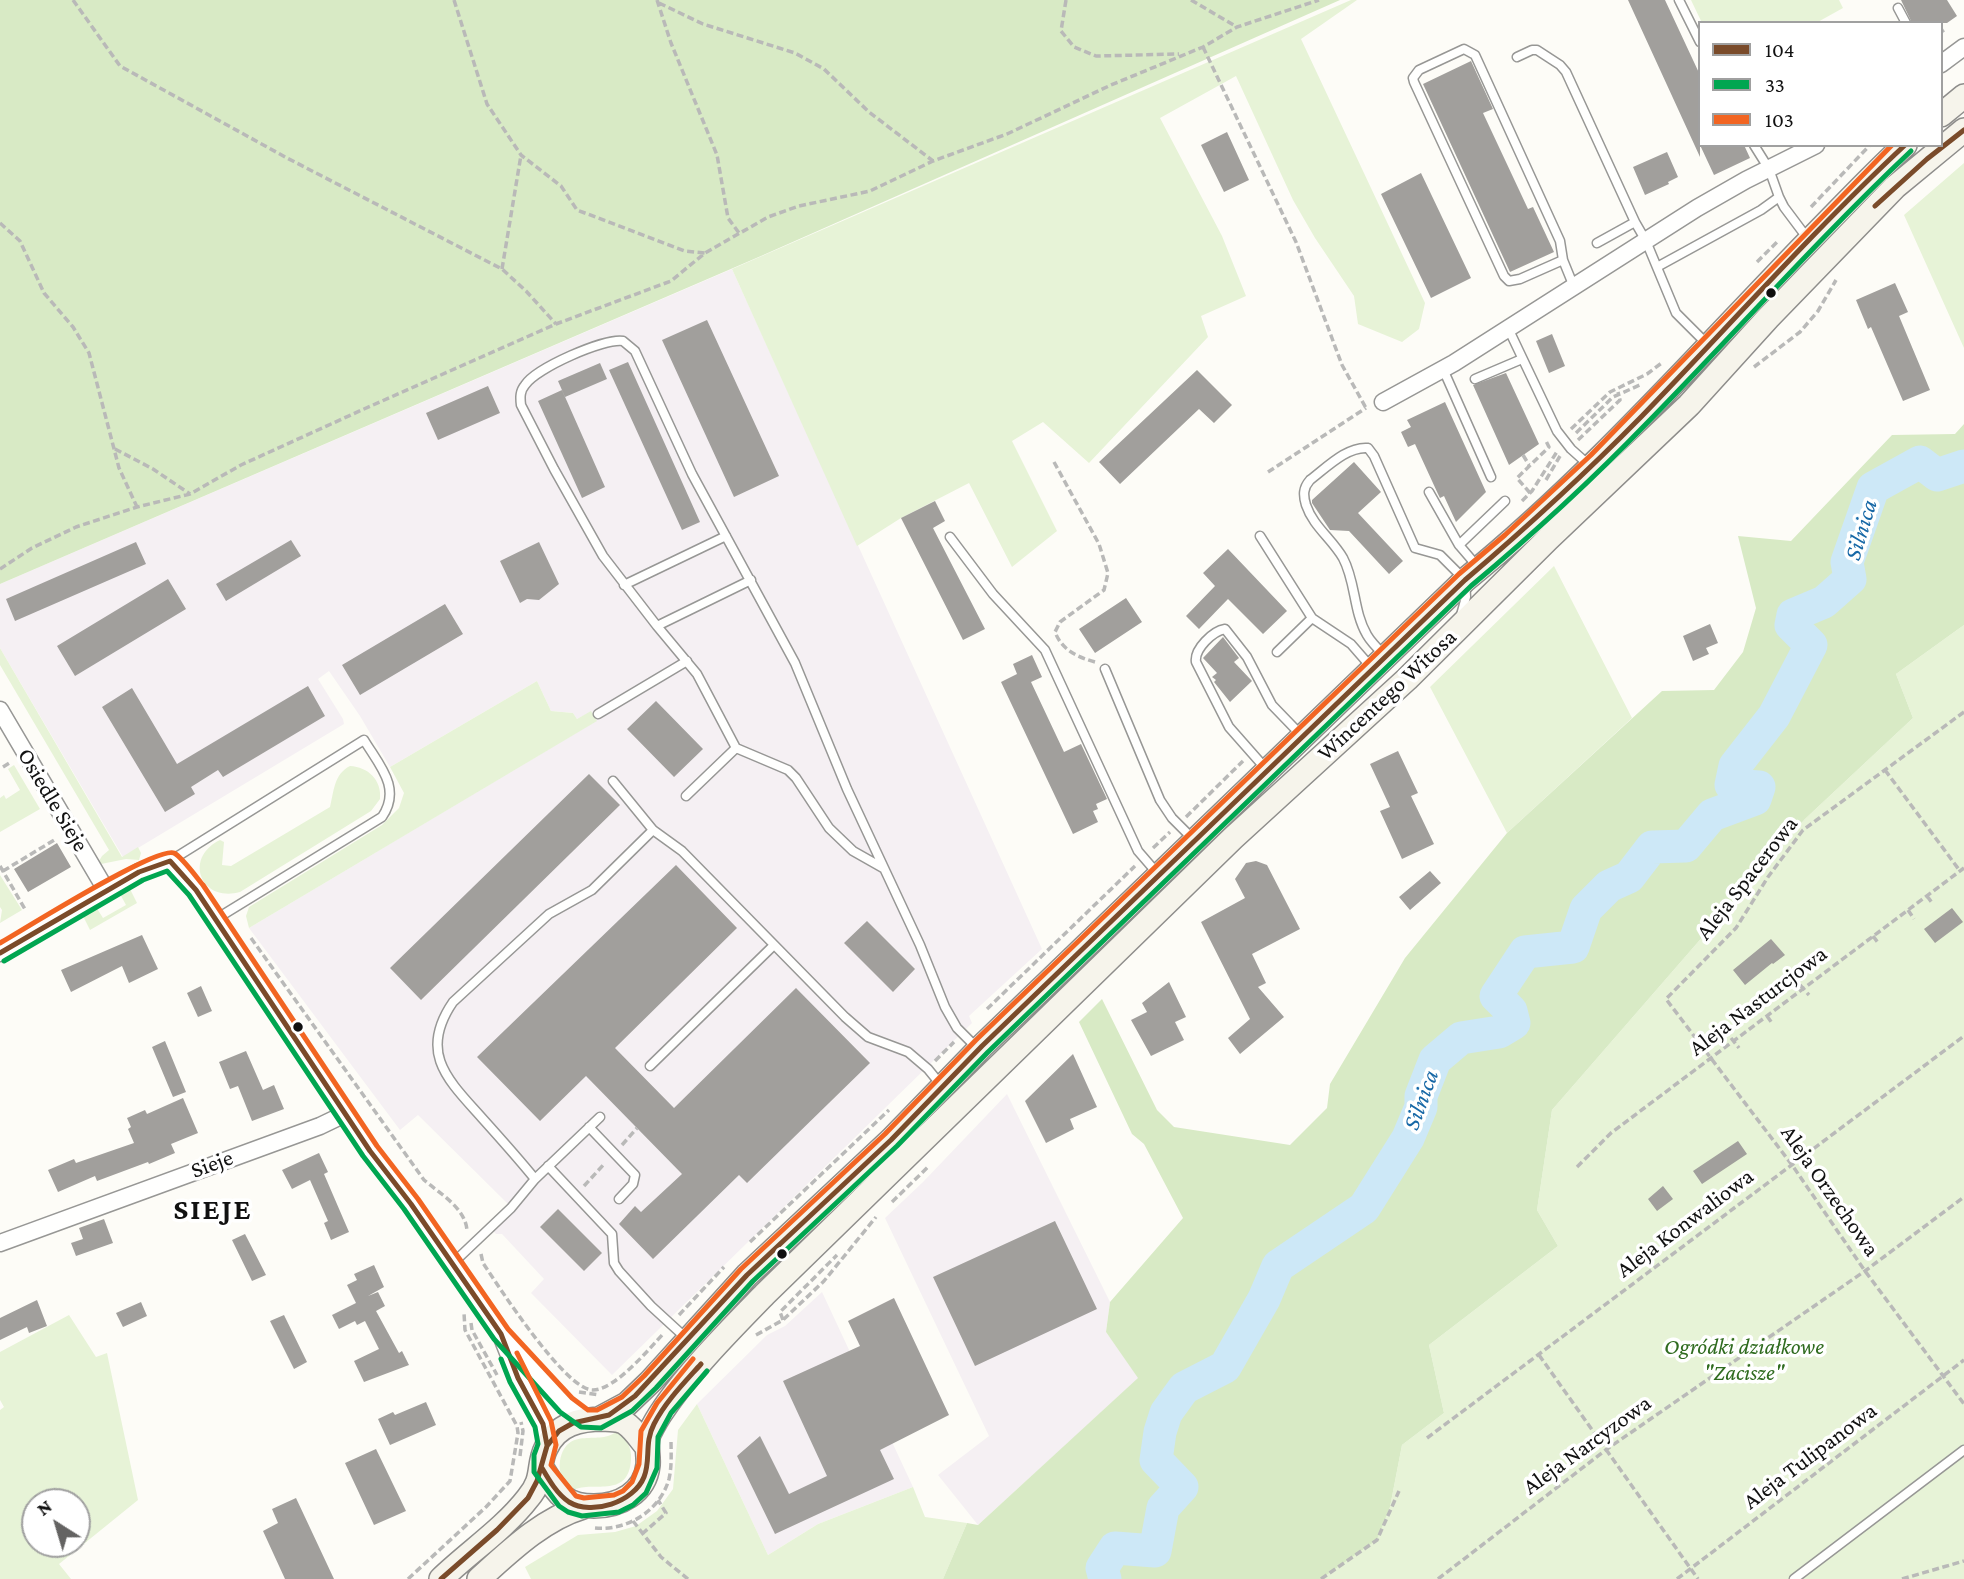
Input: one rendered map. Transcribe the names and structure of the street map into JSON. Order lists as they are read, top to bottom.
{
  "streets": {
    "main road": ["Wincentego Witosa"],
    "street": ["Osiedle Sieje", "Sieje"],
    "path": [
      "Aleja Spacerowa",
      "Aleja Nasturcjowa",
      "Aleja Orzechowa",
      "Aleja Konwaliowa",
      "Aleja Narcyzowa",
      "Aleja Tulipanowa"
    ]
  },
  "crossings": [
    ["Aleja Spacerowa", "Aleja Orzechowa"],
    ["Aleja Nasturcjowa", "Aleja Orzechowa"],
    ["Aleja Orzechowa", "Aleja Konwaliowa"],
    ["Aleja Orzechowa", "Aleja Narcyzowa"],
    ["Aleja Orzechowa", "Aleja Tulipanowa"]
  ],
  "districts": ["SIEJE"],
  "water": ["Silnica"],
  "parks": ["Ogródki działkowe \"Zacisze\""],
  "lines": ["transit line 104", "transit line 103", "transit line 33"],
  "legend": ["104", "33", "103"],
  "north": "top left"
}
